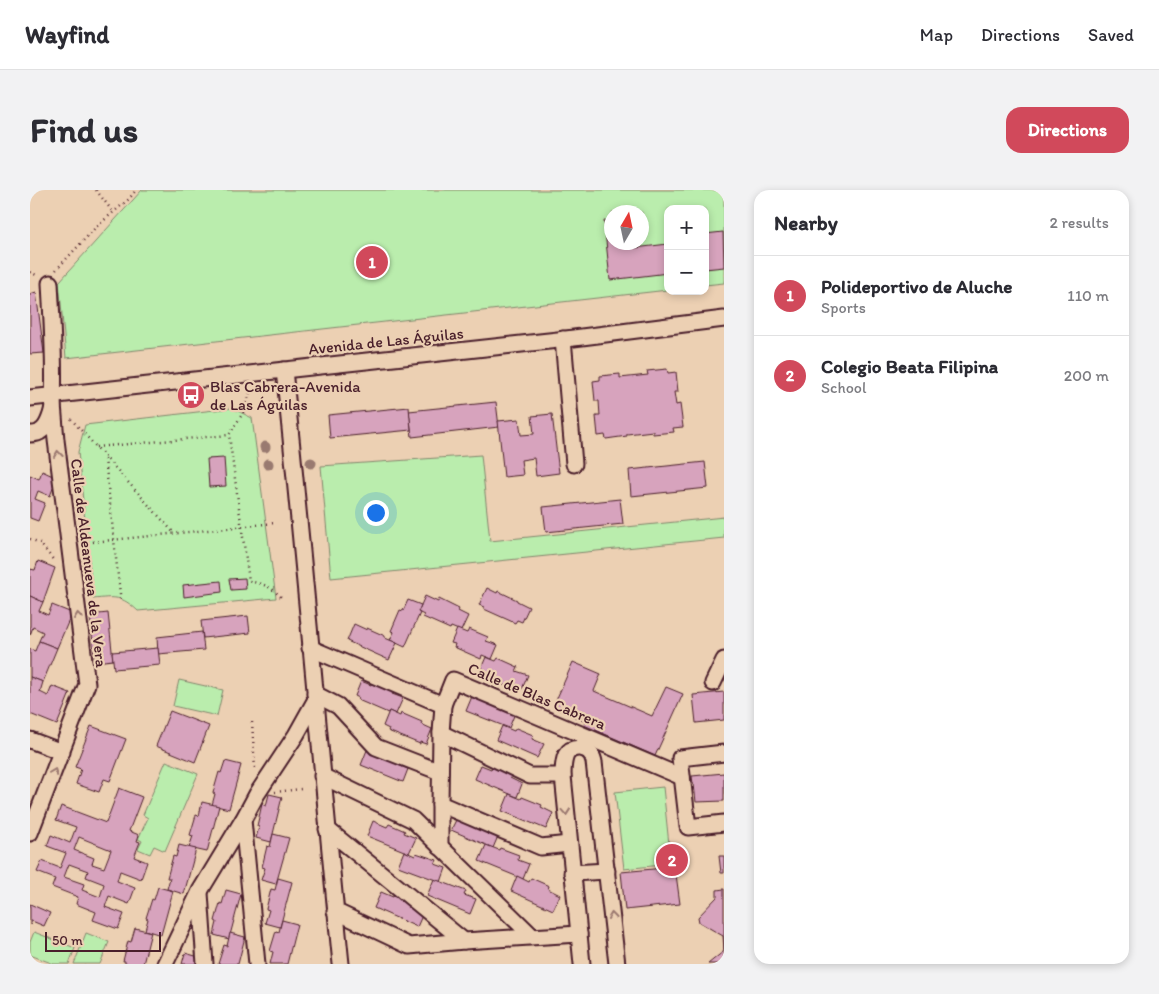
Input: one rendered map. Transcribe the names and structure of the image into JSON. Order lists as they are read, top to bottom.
{
  "streets": {
    "street": ["Avenida de Las Águilas", "Calle de Aldeanueva de la Vera", "Calle de Blas Cabrera"]
  },
  "crossings": [
    ["Avenida de Las Águilas", "Calle de Aldeanueva de la Vera"]
  ],
  "one_way": ["Calle de Aldeanueva de la Vera"],
  "places": {
    "bus stop": ["Blas Cabrera-Avenida de Las Águilas"]
  },
  "scale_bar": "50 m",
  "north": "top",
  "page": {
    "header": "Wayfind",
    "nav": ["Map", "Directions", "Saved"],
    "buttons": "Directions",
    "title": "Find us",
    "heading": ["Nearby", "2 results"],
    "map_buttons": ["+", "−"],
    "pins": ["1", "2"],
    "list": [
      {
        "mark": "1",
        "name": "Polideportivo de Aluche",
        "note": "Sports",
        "value": "110 m"
      },
      {
        "mark": "2",
        "name": "Colegio Beata Filipina",
        "note": "School",
        "value": "200 m"
      }
    ],
    "scale": "50 m"
  }
}
